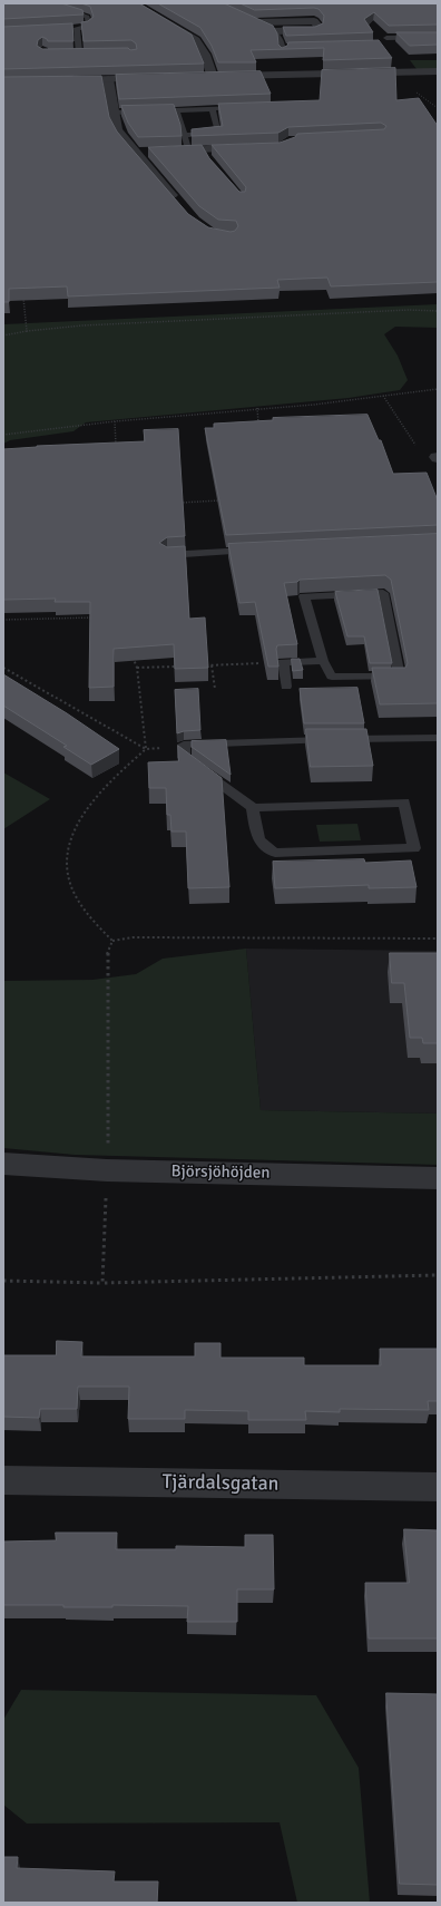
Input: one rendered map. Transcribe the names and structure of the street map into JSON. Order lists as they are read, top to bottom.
{
  "streets": {
    "street": ["Björsjöhöjden", "Tjärdalsgatan"]
  }
}
